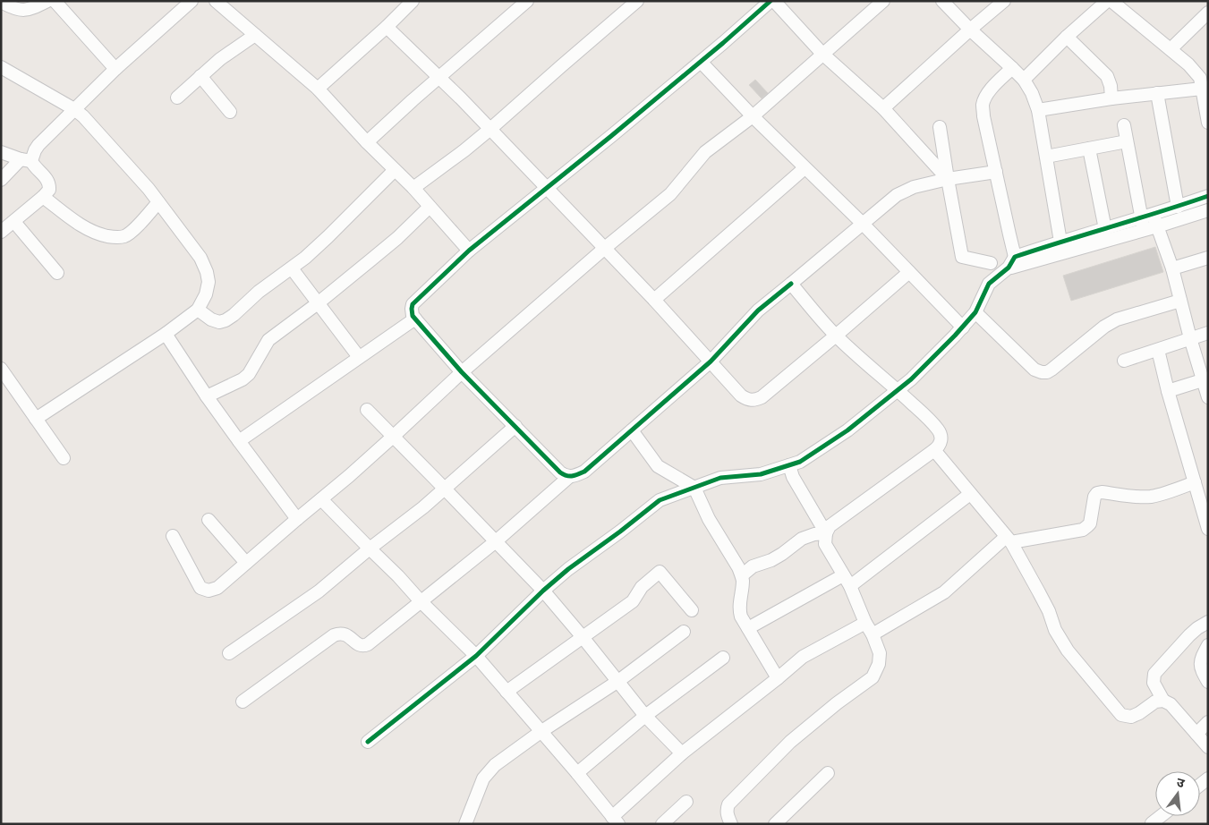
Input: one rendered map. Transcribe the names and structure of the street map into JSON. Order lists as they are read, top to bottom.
{
  "north": "top"
}
